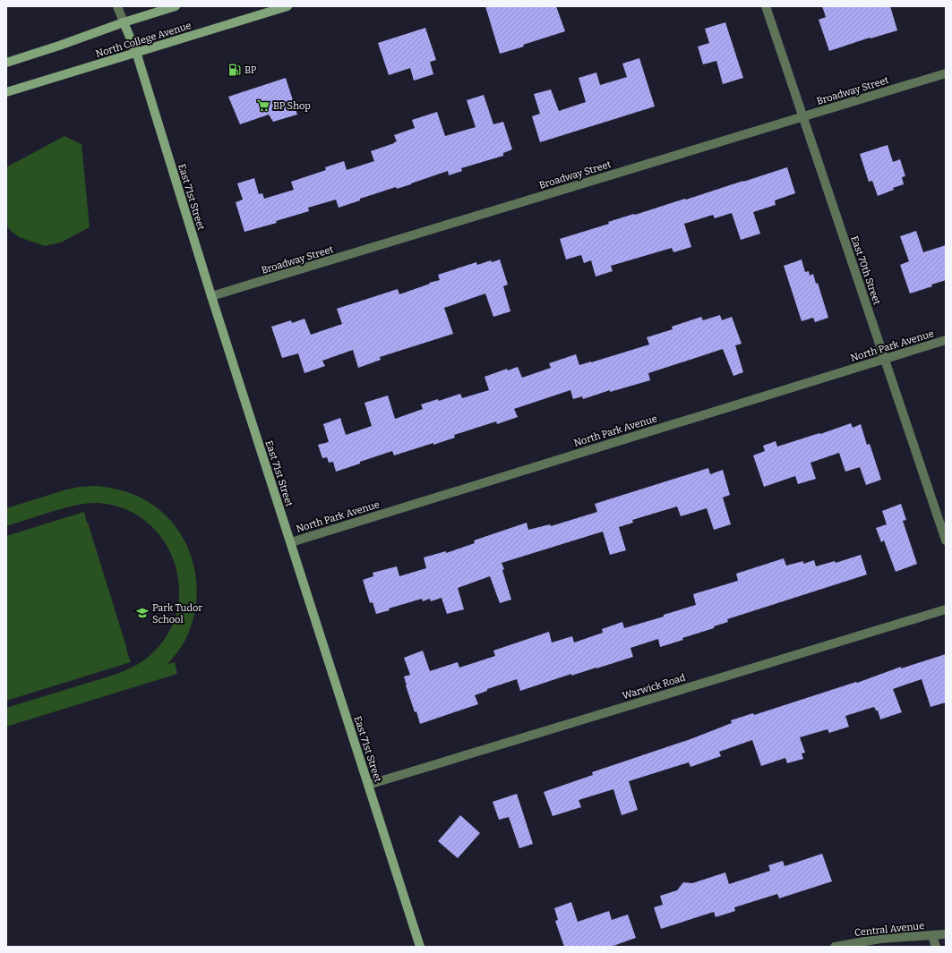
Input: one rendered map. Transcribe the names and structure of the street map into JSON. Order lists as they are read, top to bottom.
{
  "streets": {
    "main road": ["North College Avenue", "East 71st Street"],
    "street": [
      "Broadway Street",
      "East 70th Street",
      "North Park Avenue",
      "Warwick Road",
      "Central Avenue"
    ]
  },
  "crossings": [
    ["North College Avenue", "East 71st Street"],
    ["Broadway Street", "East 71st Street"],
    ["Broadway Street", "East 70th Street"],
    ["East 71st Street", "North Park Avenue"],
    ["East 71st Street", "Warwick Road"],
    ["East 70th Street", "North Park Avenue"]
  ],
  "places": {
    "fuel station": ["BP"],
    "supermarket": ["BP Shop"],
    "school or university": ["Park Tudor School"]
  }
}
